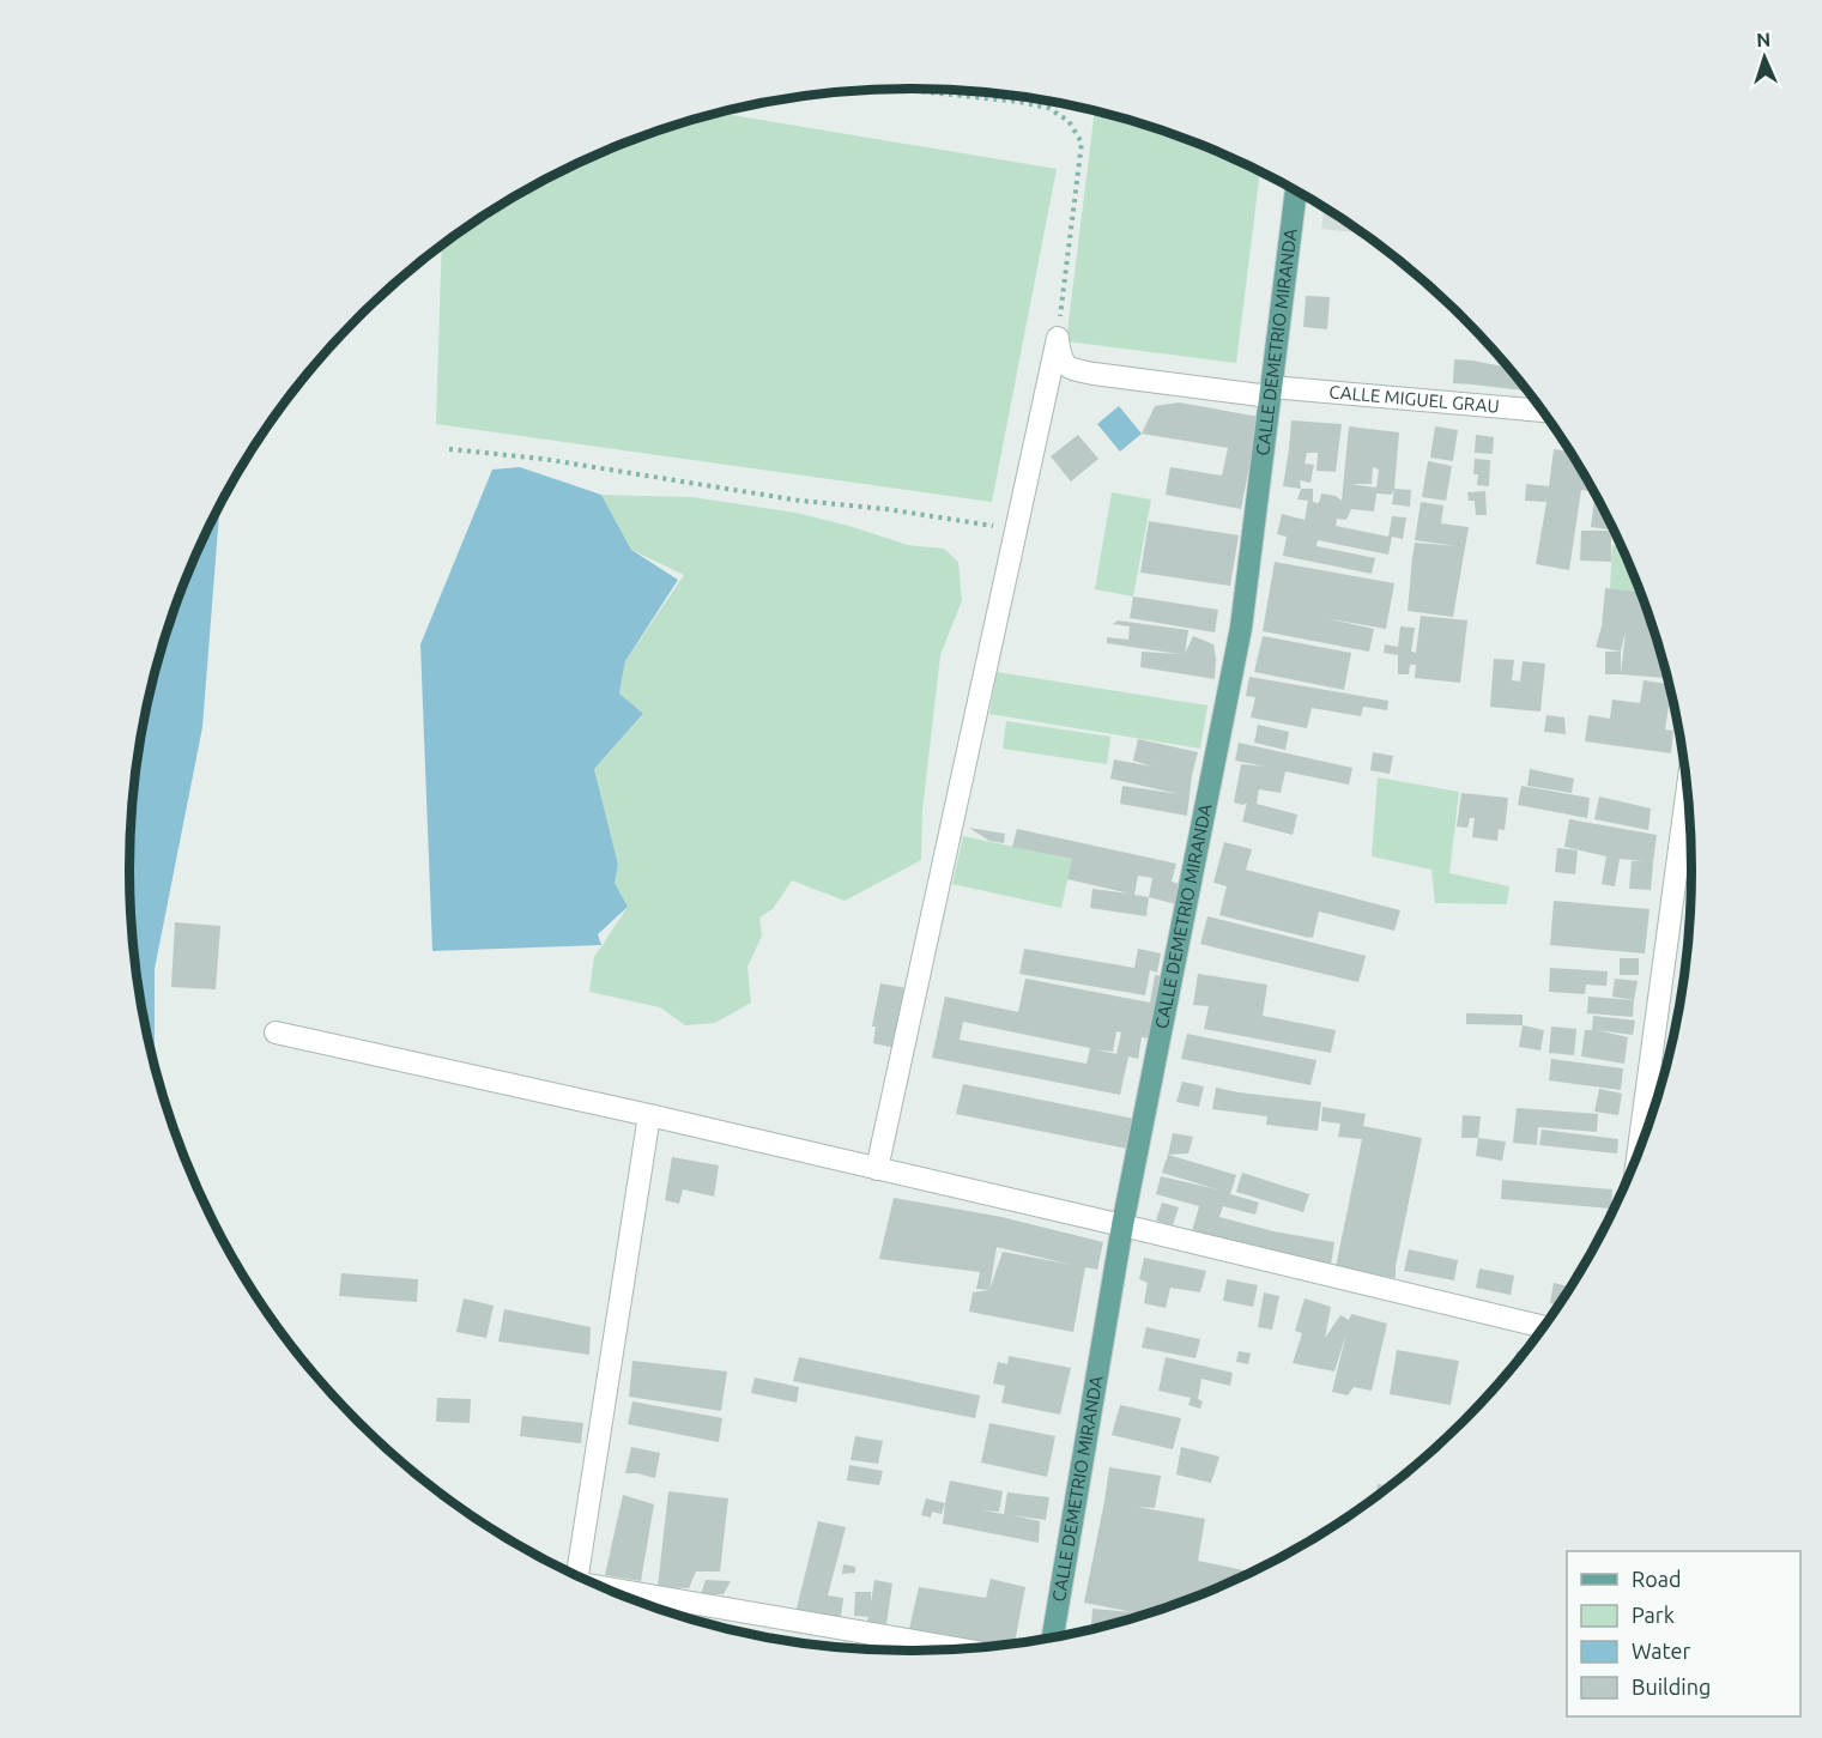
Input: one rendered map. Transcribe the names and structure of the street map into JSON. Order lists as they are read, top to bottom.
{
  "streets": {
    "main road": ["CALLE DEMETRIO MIRANDA"],
    "street": ["CALLE MIGUEL GRAU"]
  },
  "crossings": [
    ["CALLE DEMETRIO MIRANDA", "CALLE MIGUEL GRAU"]
  ],
  "legend": [
    "Road",
    "Park",
    "Water",
    "Building"
  ],
  "north": "top"
}
